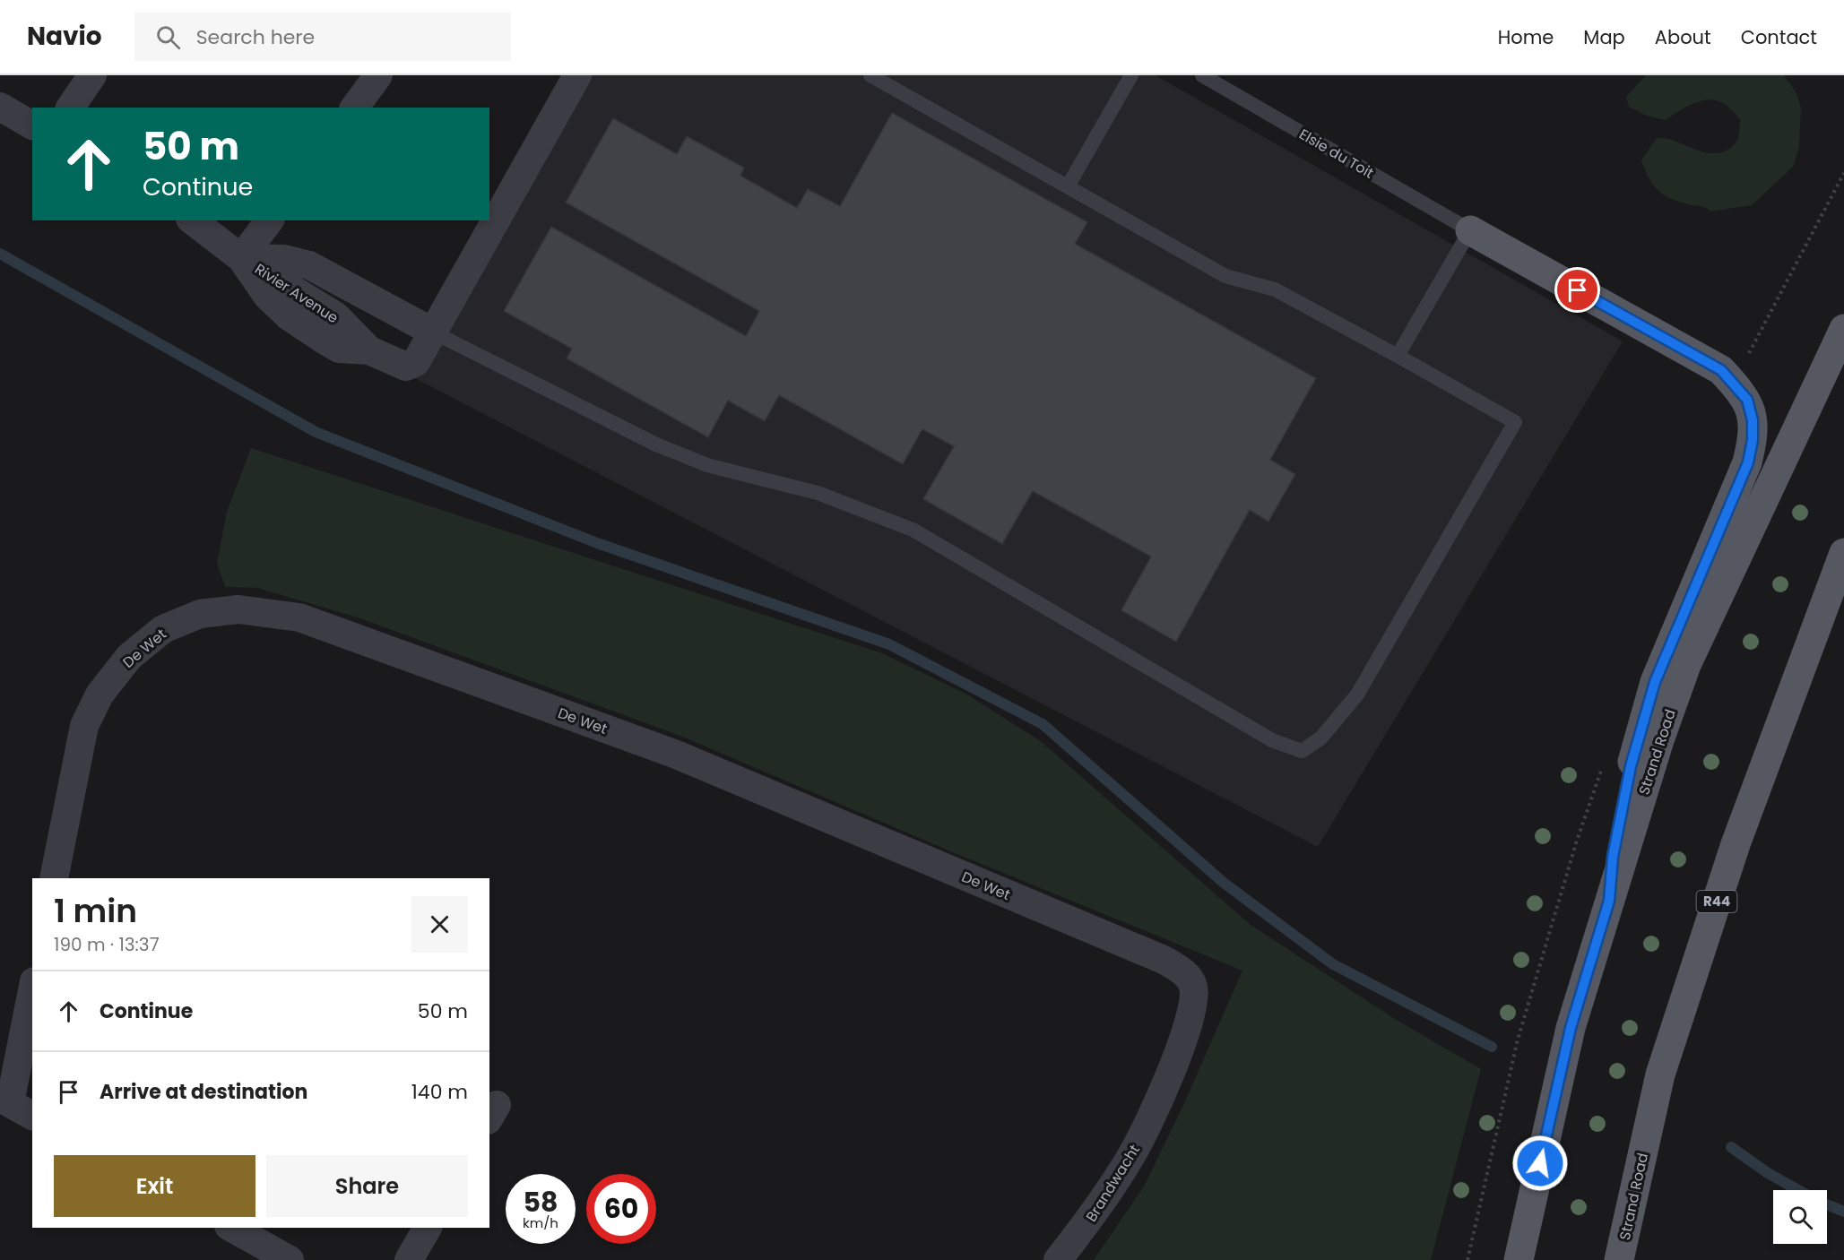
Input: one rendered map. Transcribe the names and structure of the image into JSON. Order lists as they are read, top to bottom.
{
  "streets": {
    "main road": ["Strand Road", "R44"],
    "street": ["Rivier Avenue", "De Wet", "Brandwacht"],
    "lane": ["Elsie du Toit"]
  },
  "crossings": [
    ["De Wet", "Brandwacht"]
  ],
  "page": {
    "header": "Navio",
    "search": "Search here",
    "nav": [
      "Home",
      "Map",
      "About",
      "Contact"
    ],
    "turn": ["50 m", "Continue"],
    "heading": ["1 min", "190 m · 13:37"],
    "list": [
      {
        "name": "Continue",
        "value": "50 m"
      },
      {
        "name": "Arrive at destination",
        "value": "140 m"
      }
    ],
    "buttons": ["Exit", "Share"],
    "speed": "58 km/h",
    "limit": "60"
  }
}
